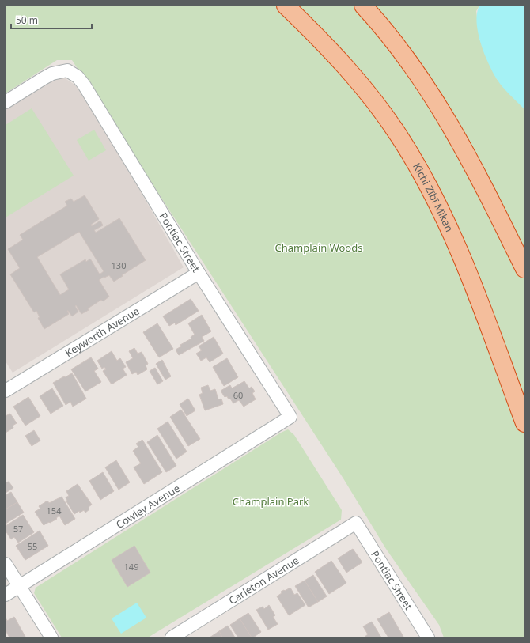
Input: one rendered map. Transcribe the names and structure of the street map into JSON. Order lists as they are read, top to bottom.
{
  "streets": {
    "highway": ["Kichi Zībī Mīkan"],
    "street": [
      "Pontiac Street",
      "Keyworth Avenue",
      "Cowley Avenue",
      "Carleton Avenue"
    ]
  },
  "crossings": [
    ["Pontiac Street", "Keyworth Avenue"],
    ["Pontiac Street", "Cowley Avenue"],
    ["Pontiac Street", "Carleton Avenue"]
  ],
  "parks": ["Champlain Woods", "Champlain Park"],
  "house_numbers": [
    "130",
    "60",
    "154",
    "57",
    "55",
    "149"
  ],
  "scale_bar": "50 m"
}
